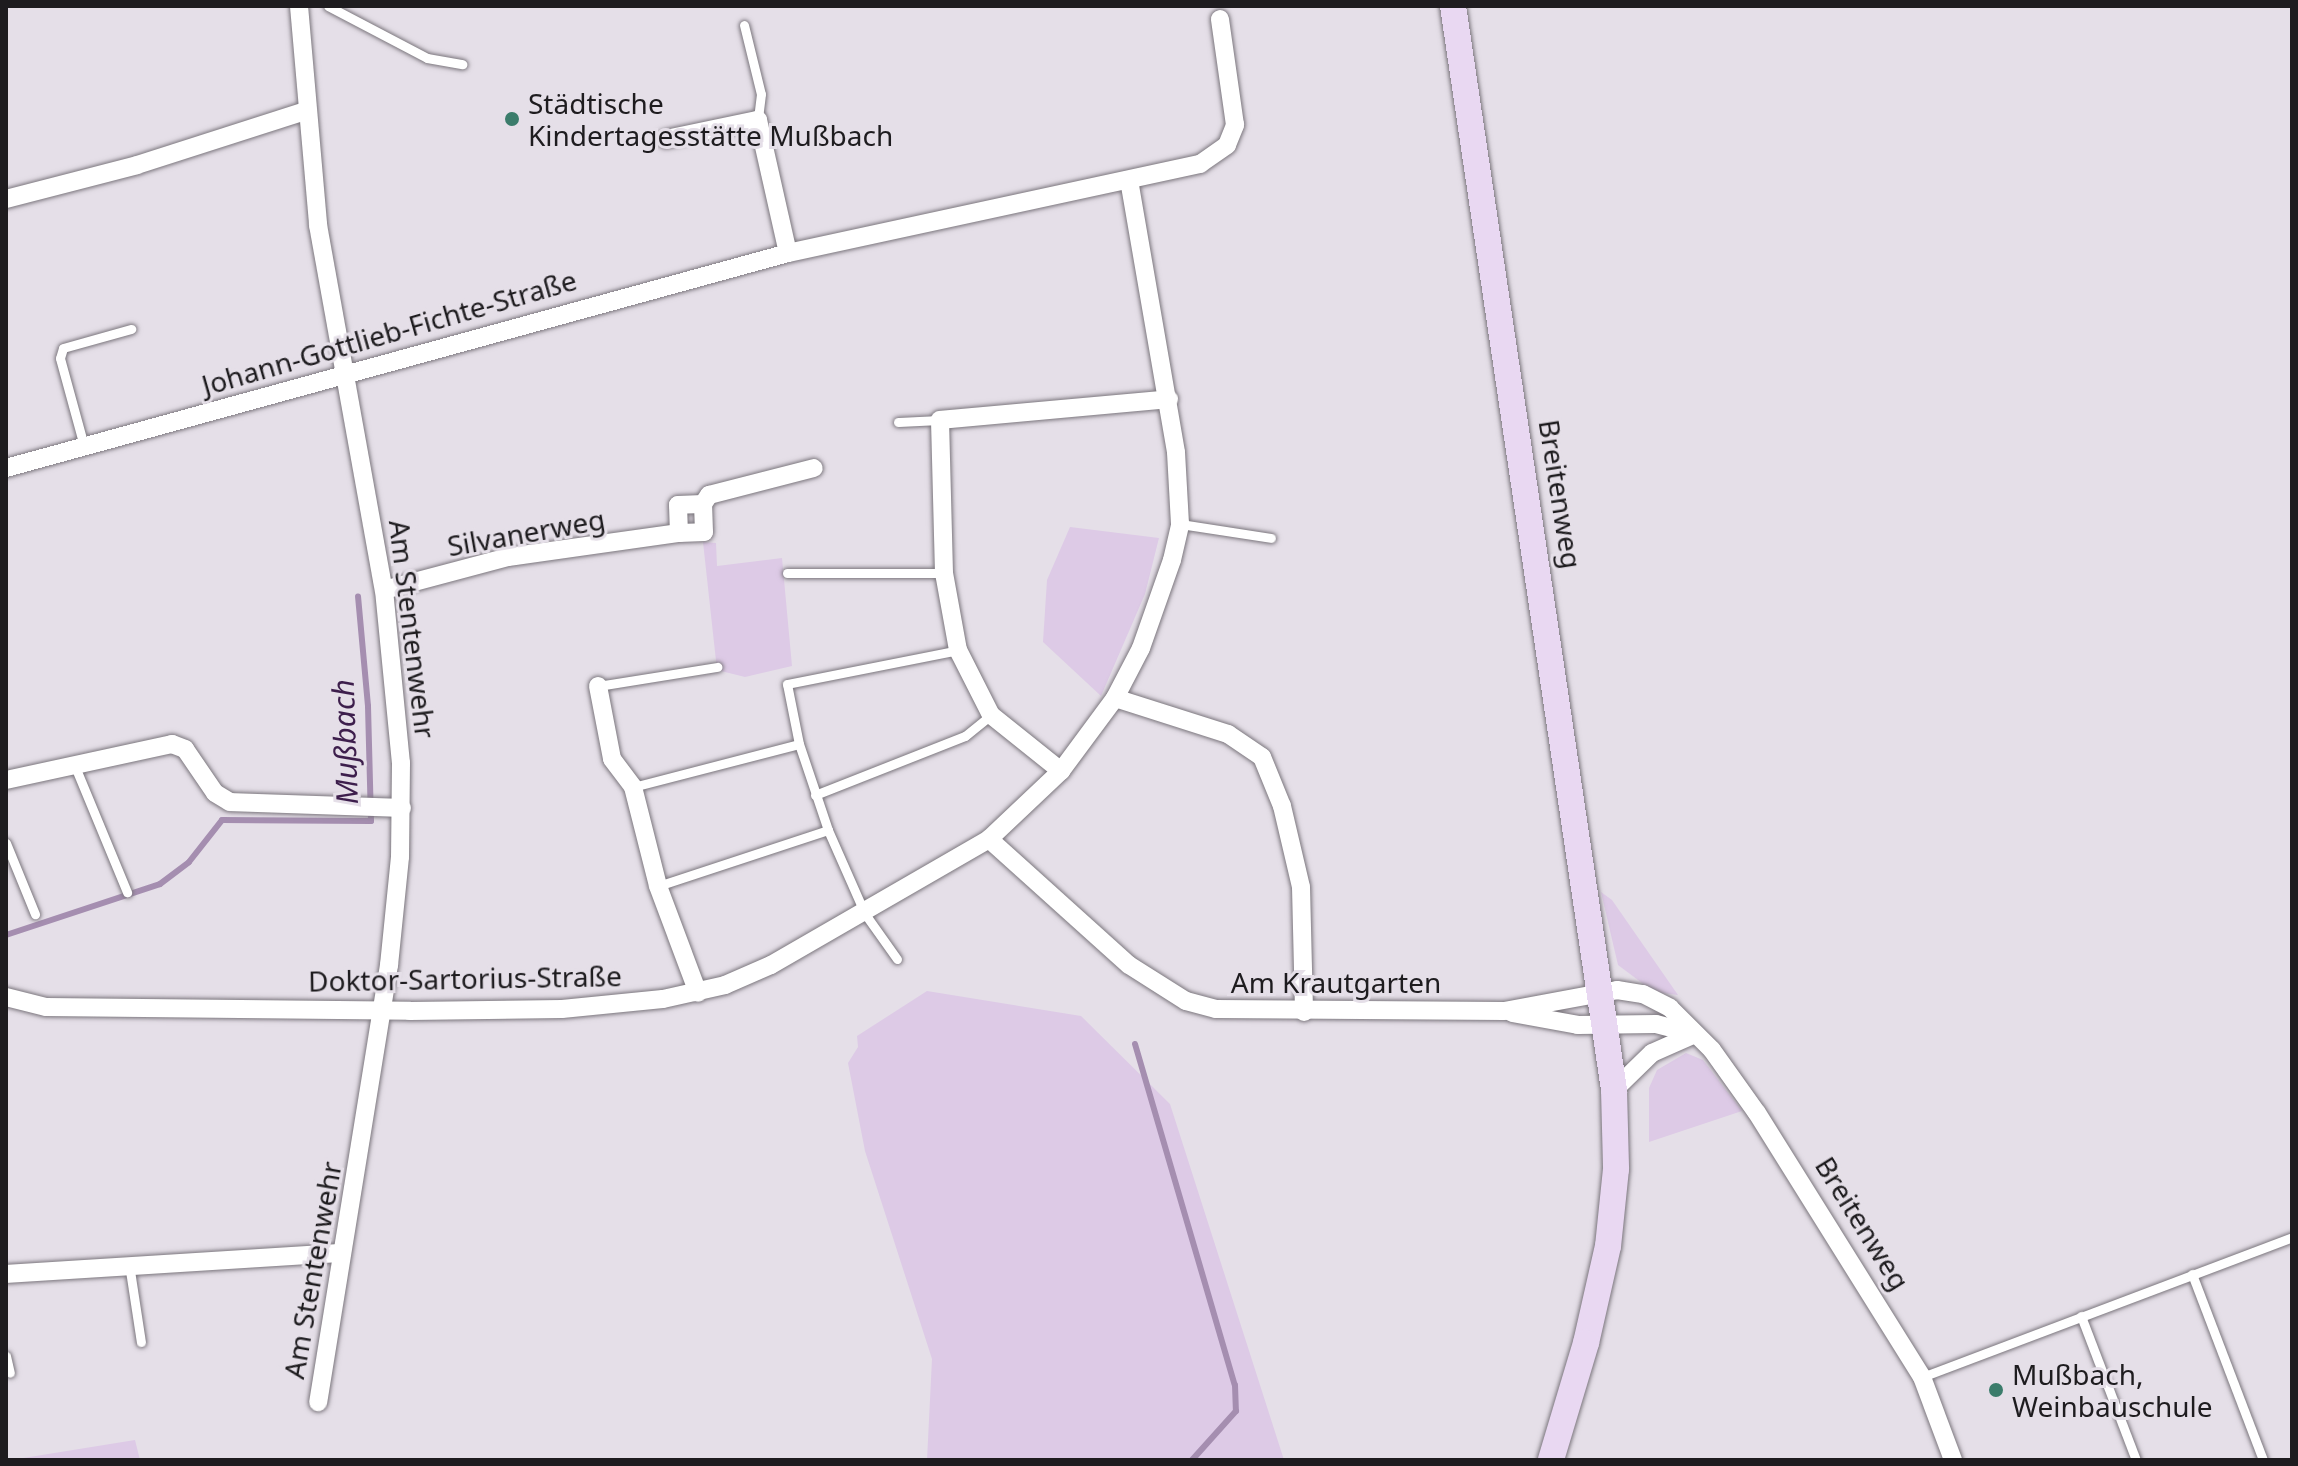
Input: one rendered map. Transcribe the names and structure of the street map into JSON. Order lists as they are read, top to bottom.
{
  "streets": {
    "main road": ["Breitenweg"],
    "street": [
      "Johann-Gottlieb-Fichte-Straße",
      "Silvanerweg",
      "Am Stentenwehr",
      "Doktor-Sartorius-Straße",
      "Am Krautgarten"
    ]
  },
  "crossings": [
    ["Johann-Gottlieb-Fichte-Straße", "Am Stentenwehr"],
    ["Johann-Gottlieb-Fichte-Straße", "Doktor-Sartorius-Straße"],
    ["Breitenweg", "Am Krautgarten"],
    ["Silvanerweg", "Am Stentenwehr"],
    ["Am Stentenwehr", "Doktor-Sartorius-Straße"],
    ["Doktor-Sartorius-Straße", "Am Krautgarten"]
  ],
  "water": ["Mußbach"],
  "places": ["Städtische Kindertagesstätte Mußbach", "Mußbach, Weinbauschule"]
}
